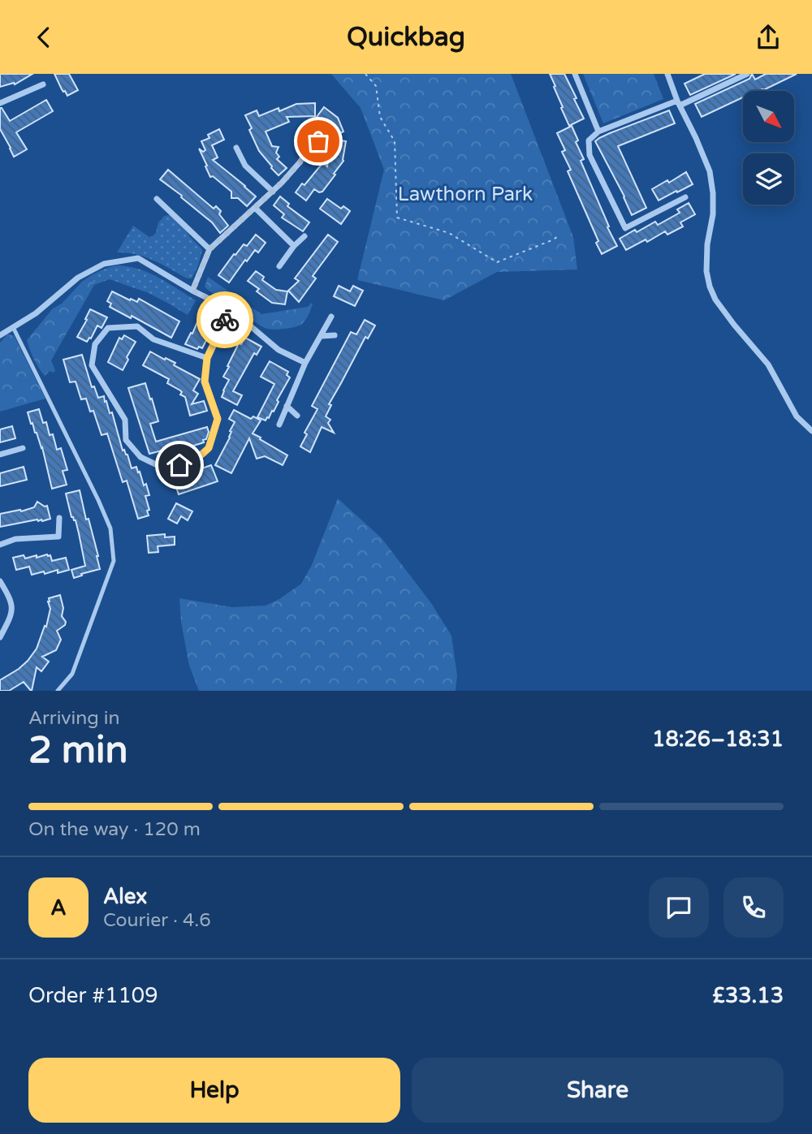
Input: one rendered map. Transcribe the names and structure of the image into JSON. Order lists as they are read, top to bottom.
{
  "parks": ["Lawthorn Park"],
  "north": "bottom right",
  "page": {
    "header": "Quickbag",
    "heading": ["2 min", "Arriving in", "18:26–18:31"],
    "panel": [
      "Alex",
      "Courier · 4.6",
      "Order #1109",
      "£33.13"
    ],
    "bar": "On the way · 120 m",
    "round": "A",
    "buttons": ["Help", "Share"]
  }
}
